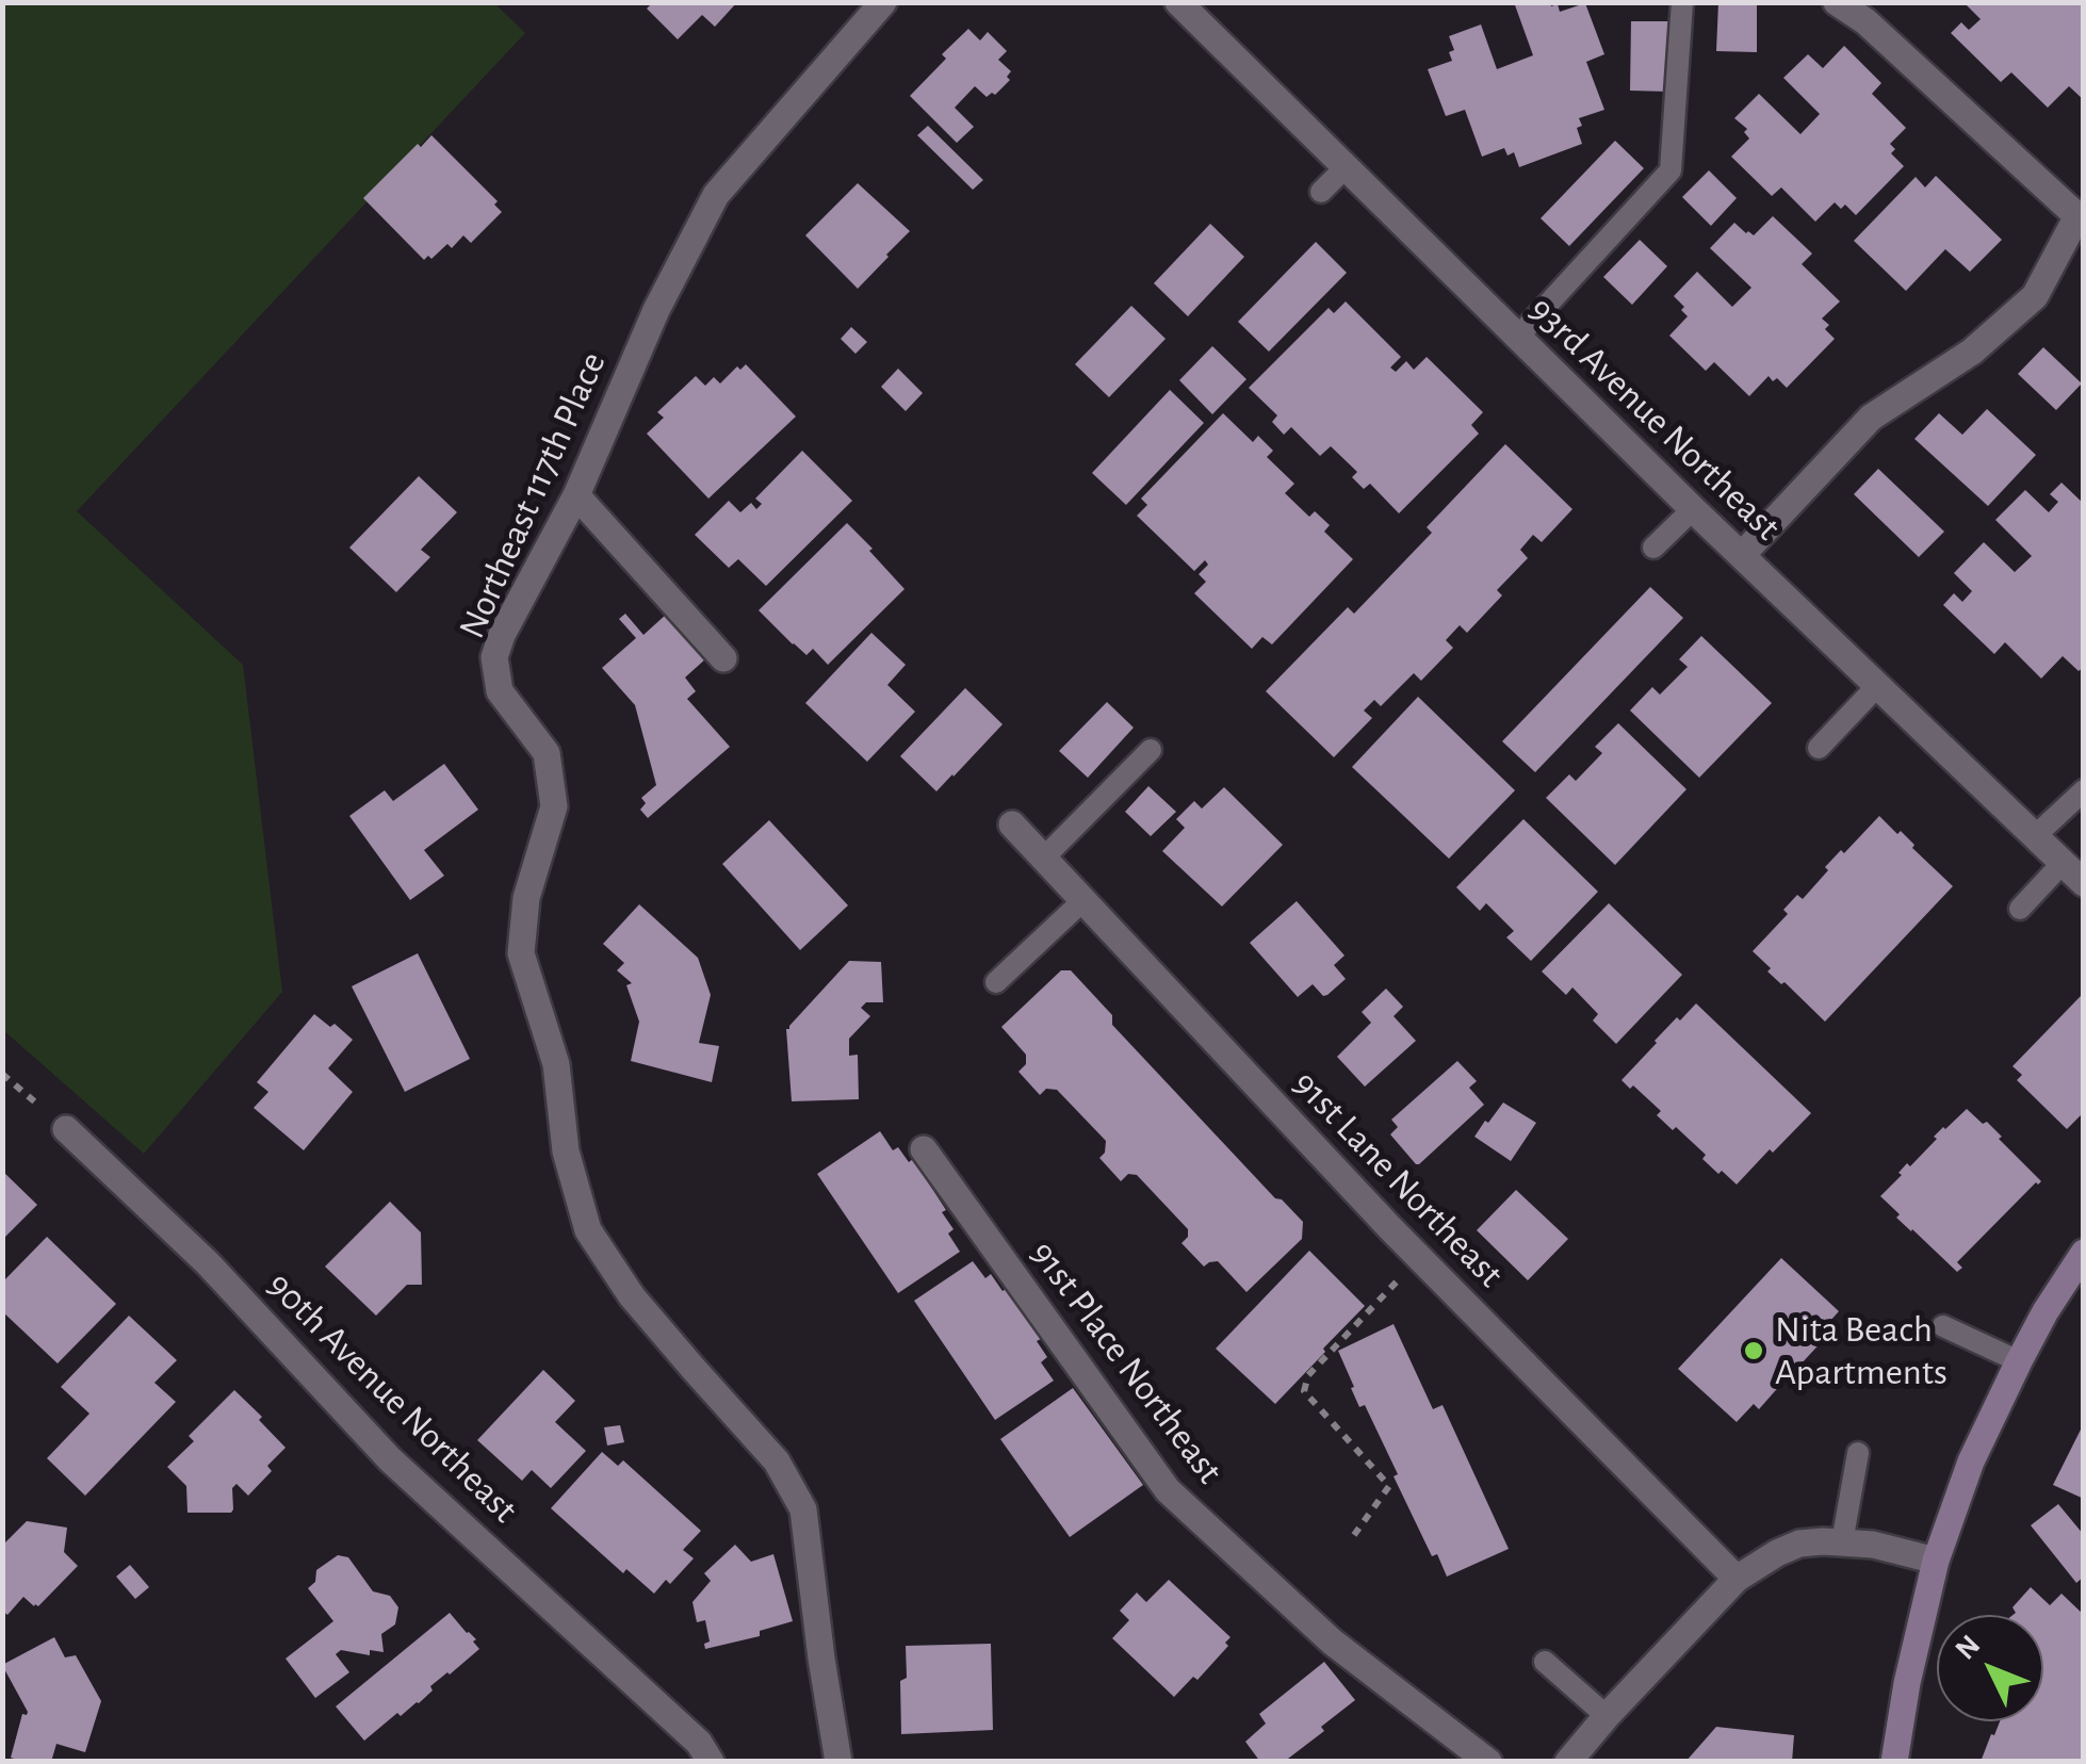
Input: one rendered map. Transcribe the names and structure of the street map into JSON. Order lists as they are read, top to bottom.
{
  "streets": {
    "street": [
      "93rd Avenue Northeast",
      "Northeast 117th Place",
      "91st Lane Northeast",
      "91st Place Northeast",
      "90th Avenue Northeast"
    ]
  },
  "places": ["Nita Beach Apartments"],
  "north": "top left"
}
